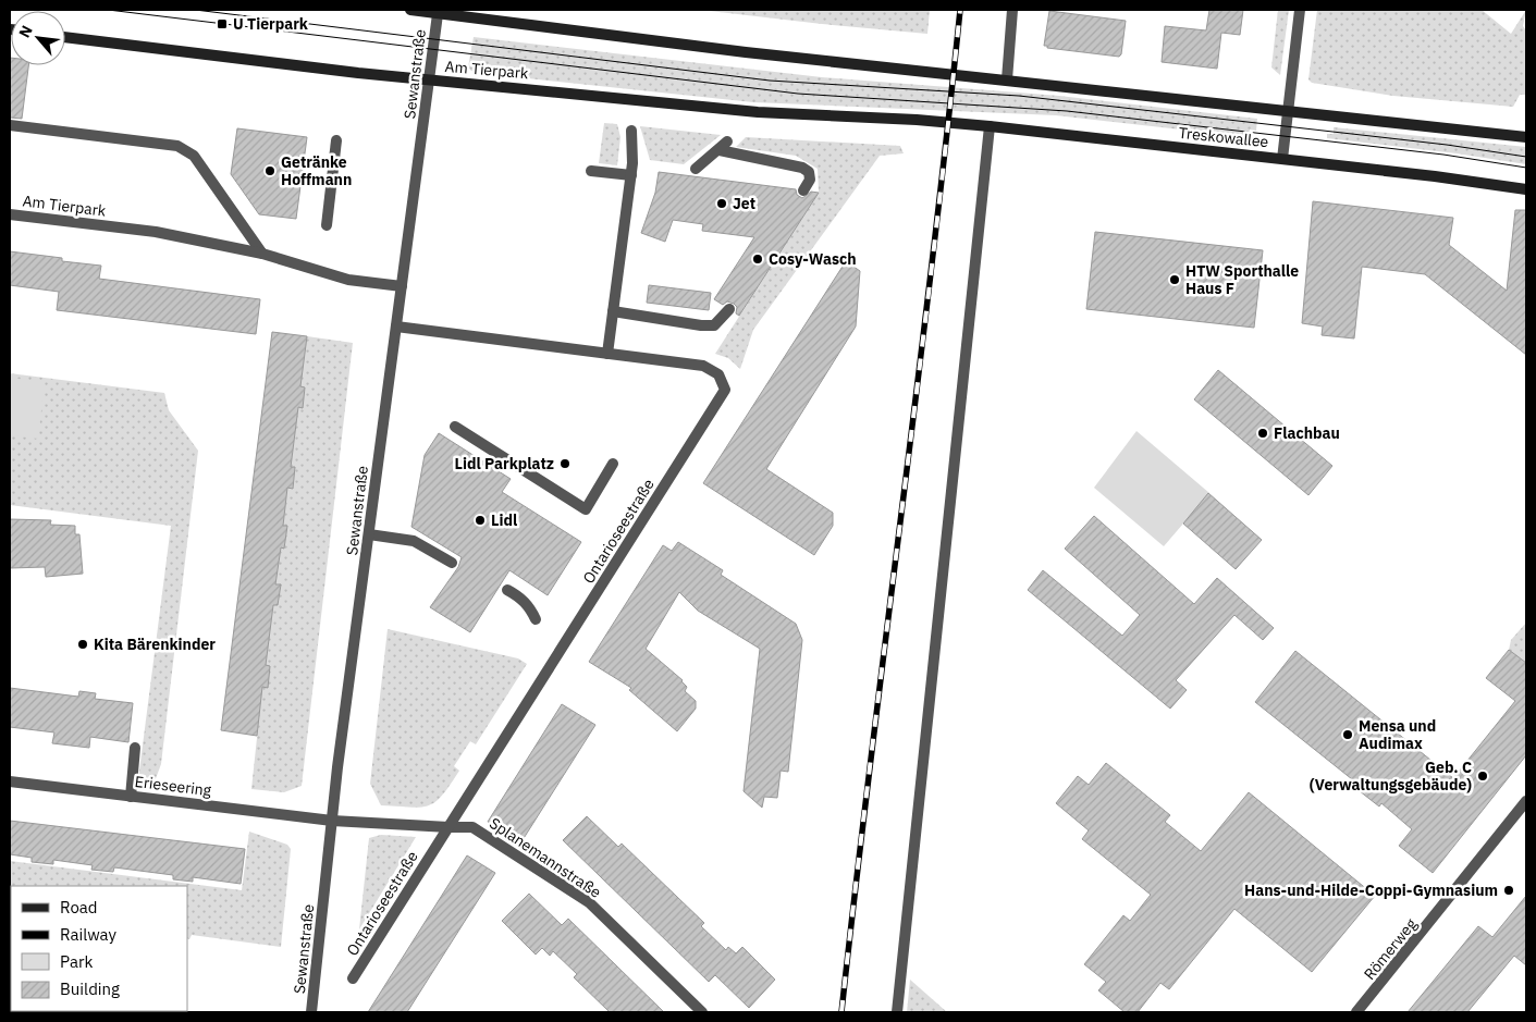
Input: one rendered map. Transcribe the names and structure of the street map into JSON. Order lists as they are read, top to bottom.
{
  "streets": {
    "main road": ["Am Tierpark", "Treskowallee"],
    "street": [
      "Sewanstraße",
      "Ontarioseestraße",
      "Erieseering",
      "Splanemannstraße",
      "Römerweg"
    ]
  },
  "crossings": [
    ["Am Tierpark", "Sewanstraße"],
    ["Am Tierpark", "Treskowallee"],
    ["Sewanstraße", "Ontarioseestraße"],
    ["Sewanstraße", "Erieseering"],
    ["Sewanstraße", "Splanemannstraße"],
    ["Ontarioseestraße", "Splanemannstraße"],
    ["Erieseering", "Splanemannstraße"]
  ],
  "places": {
    "transit": ["U Tierpark"],
    "other": [
      "Getränke Hoffmann",
      "Jet",
      "Cosy-Wasch",
      "HTW Sporthalle Haus F",
      "Flachbau",
      "Lidl Parkplatz",
      "Lidl",
      "Kita Bärenkinder",
      "Mensa und Audimax",
      "Geb. C (Verwaltungsgebäude)",
      "Hans-und-Hilde-Coppi-Gymnasium"
    ]
  },
  "legend": [
    "Road",
    "Railway",
    "Park",
    "Building"
  ],
  "north": "top left"
}
